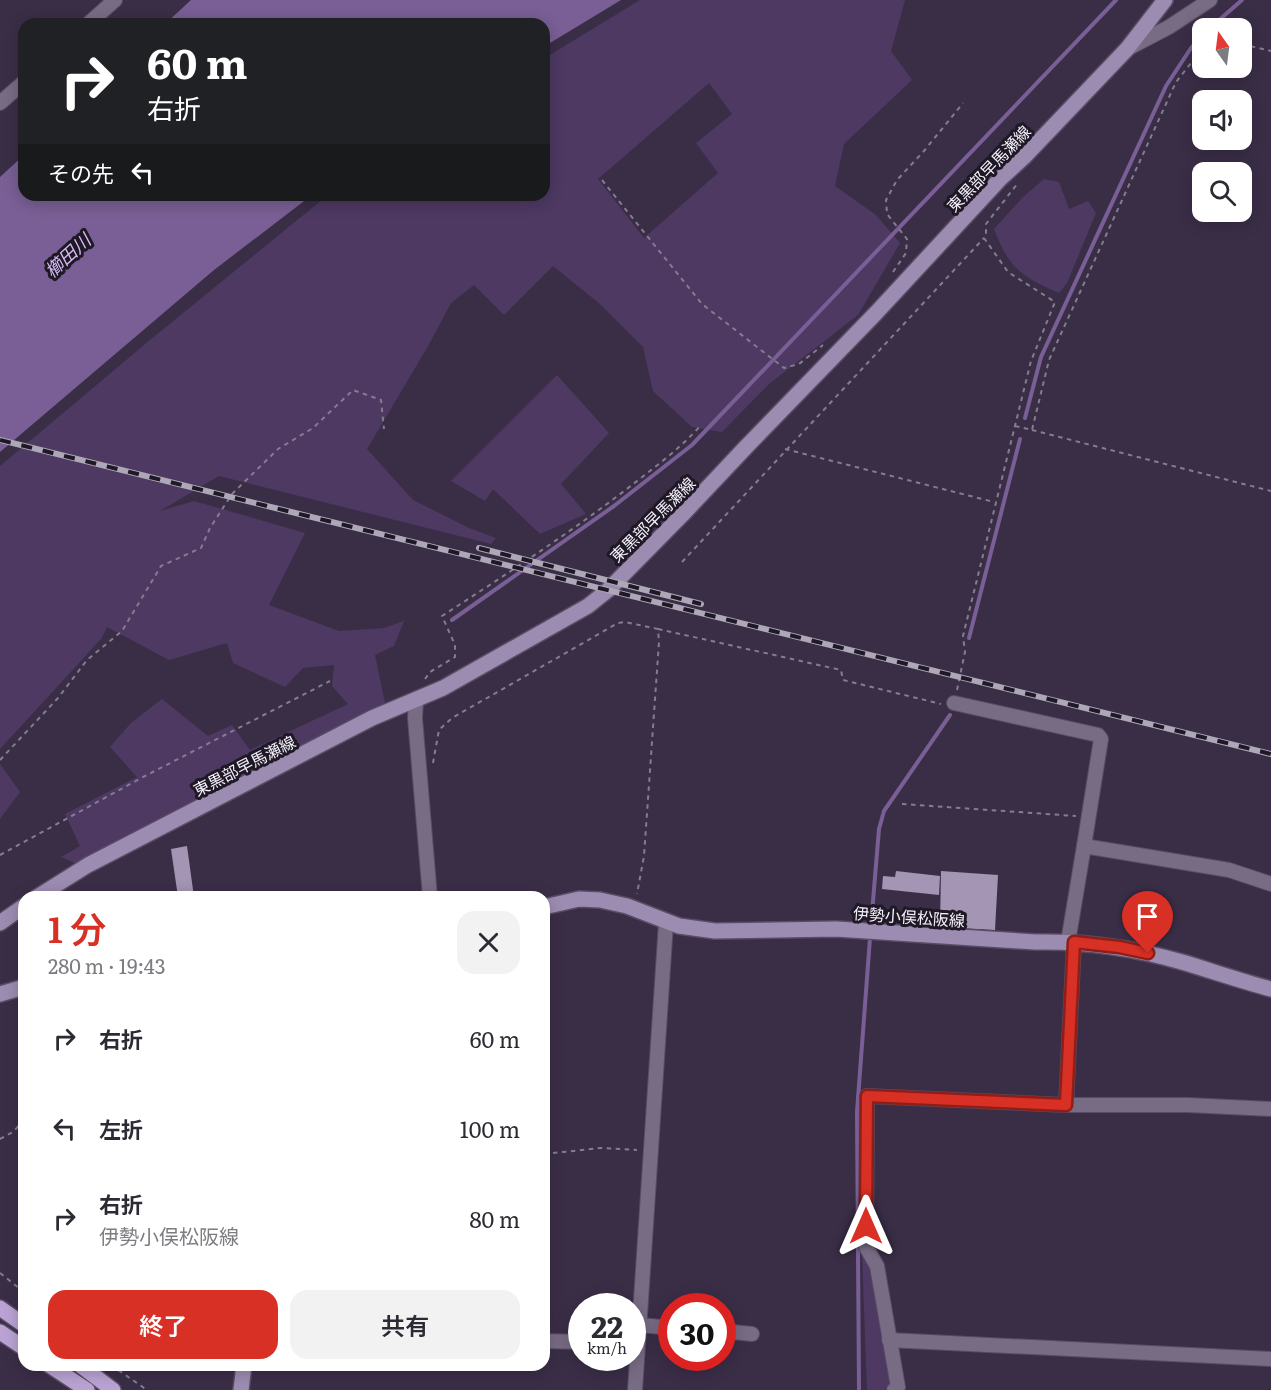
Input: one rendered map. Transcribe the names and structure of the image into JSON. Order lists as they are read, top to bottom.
{
  "streets": {
    "main road": ["東黒部早馬瀬線", "伊勢小俣松阪線"]
  },
  "water": ["櫛田川"],
  "north": "top",
  "page": {
    "turn": ["60 m", "右折"],
    "then": "その先",
    "heading": ["1 分", "280 m · 19:43"],
    "list": [
      {
        "name": "右折",
        "value": "60 m"
      },
      {
        "name": "左折",
        "value": "100 m"
      },
      {
        "name": "右折",
        "note": "伊勢小俣松阪線",
        "value": "80 m"
      }
    ],
    "buttons": ["終了", "共有"],
    "speed": "22 km/h",
    "limit": "30"
  }
}
